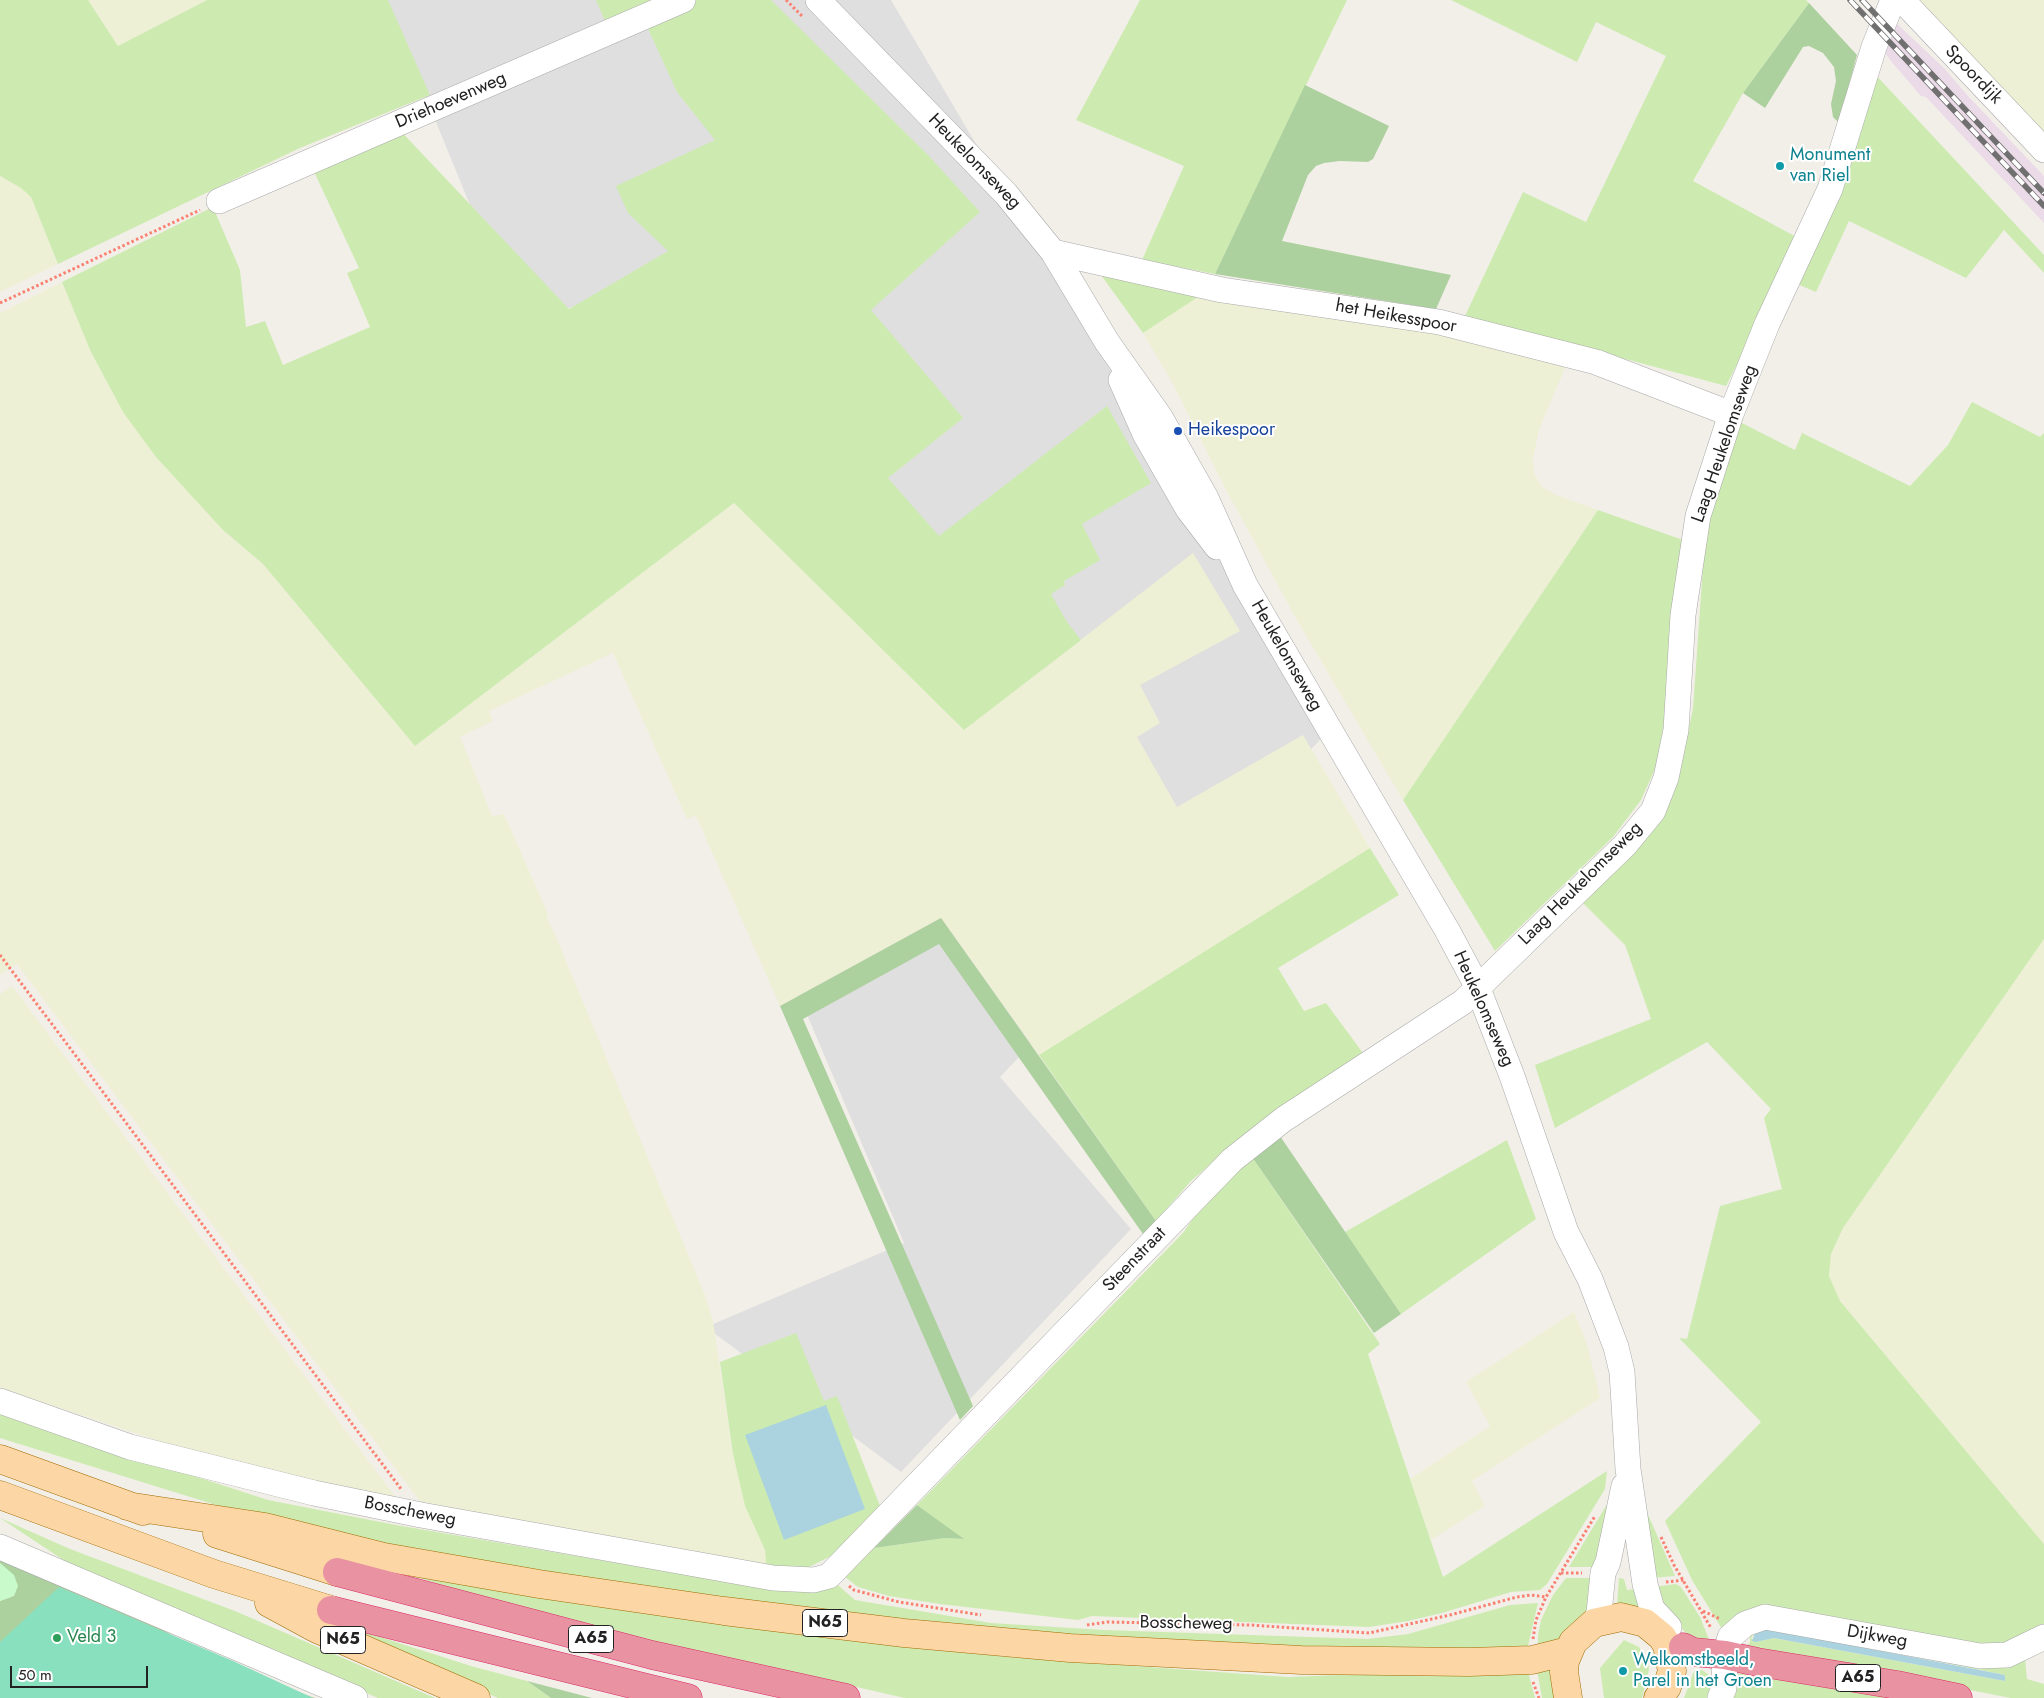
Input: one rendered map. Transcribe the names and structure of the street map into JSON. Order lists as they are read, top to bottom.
{
  "streets": {
    "highway": ["A65"],
    "main road": ["N65"],
    "street": [
      "Spoordijk",
      "Driehoevenweg",
      "Heukelomseweg",
      "het Heikesspoor",
      "Laag Heukelomseweg",
      "Steenstraat",
      "Bosscheweg",
      "Dijkweg"
    ]
  },
  "crossings": [
    ["Heukelomseweg", "het Heikesspoor"],
    ["Heukelomseweg", "Laag Heukelomseweg"],
    ["Heukelomseweg", "Steenstraat"],
    ["Heukelomseweg", "A65"],
    ["het Heikesspoor", "Laag Heukelomseweg"],
    ["Laag Heukelomseweg", "Steenstraat"],
    ["Steenstraat", "Bosscheweg"],
    ["N65", "A65"],
    ["Dijkweg", "A65"]
  ],
  "places": [
    "Monument van Riel",
    "Heikespoor",
    "Veld 3",
    "Welkomstbeeld, Parel in het Groen"
  ],
  "scale_bar": "50 m"
}
